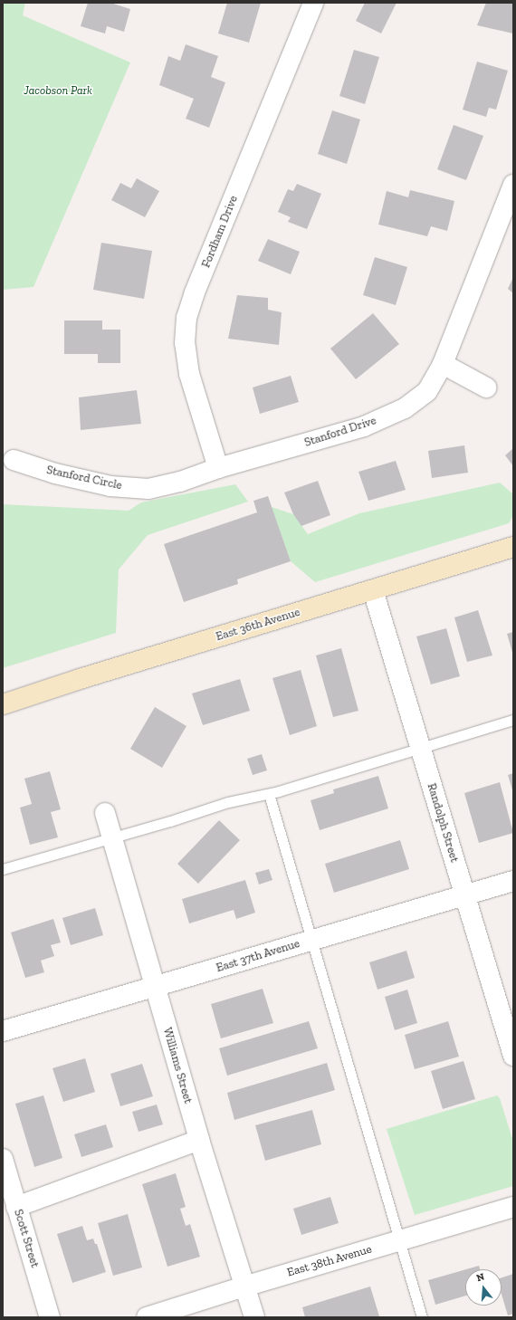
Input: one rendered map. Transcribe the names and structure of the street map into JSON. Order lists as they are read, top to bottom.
{
  "streets": {
    "main road": ["East 36th Avenue"],
    "street": [
      "Fordham Drive",
      "Stanford Drive",
      "Stanford Circle",
      "Randolph Street",
      "East 37th Avenue",
      "Williams Street",
      "Scott Street",
      "East 38th Avenue"
    ]
  },
  "crossings": [
    ["Fordham Drive", "Stanford Drive"],
    ["Fordham Drive", "Stanford Circle"],
    ["Stanford Drive", "Stanford Circle"],
    ["East 36th Avenue", "Randolph Street"],
    ["Randolph Street", "East 37th Avenue"],
    ["East 37th Avenue", "Williams Street"],
    ["Williams Street", "East 38th Avenue"]
  ],
  "parks": ["Jacobson Park"],
  "north": "top"
}
